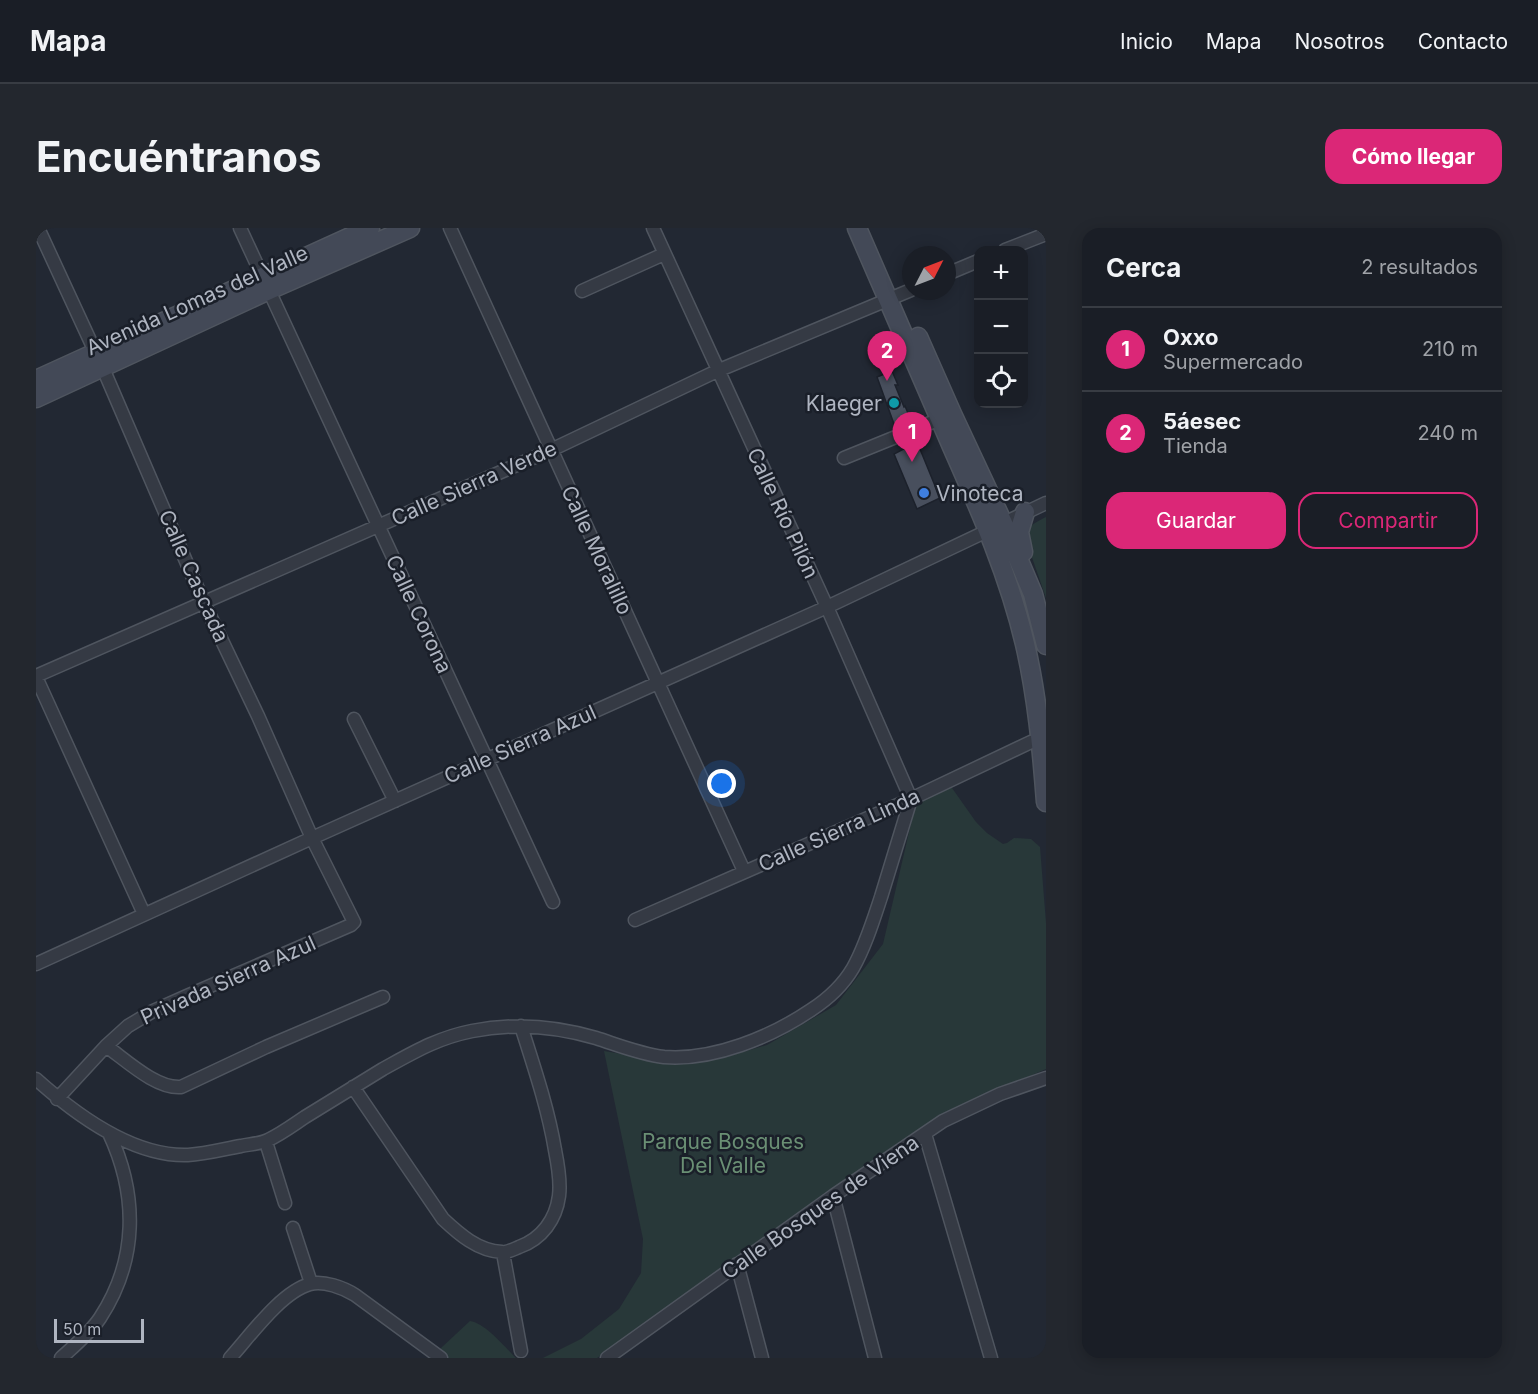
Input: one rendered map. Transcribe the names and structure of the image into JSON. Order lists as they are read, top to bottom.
{
  "streets": {
    "main road": ["Avenida Lomas del Valle"],
    "street": [
      "Calle Sierra Verde",
      "Calle Río Pilón",
      "Calle Moralillo",
      "Calle Cascada",
      "Calle Corona",
      "Calle Sierra Azul",
      "Calle Sierra Linda",
      "Privada Sierra Azul",
      "Calle Bosques de Viena"
    ]
  },
  "crossings": [
    ["Avenida Lomas del Valle", "Calle Cascada"],
    ["Avenida Lomas del Valle", "Calle Corona"],
    ["Calle Sierra Verde", "Calle Río Pilón"],
    ["Calle Sierra Verde", "Calle Moralillo"],
    ["Calle Sierra Verde", "Calle Cascada"],
    ["Calle Sierra Verde", "Calle Corona"],
    ["Calle Río Pilón", "Calle Sierra Azul"],
    ["Calle Río Pilón", "Calle Sierra Linda"],
    ["Calle Moralillo", "Calle Sierra Azul"],
    ["Calle Moralillo", "Calle Sierra Linda"],
    ["Calle Cascada", "Calle Sierra Azul"],
    ["Calle Cascada", "Privada Sierra Azul"],
    ["Calle Corona", "Calle Sierra Azul"]
  ],
  "parks": ["Parque Bosques Del Valle"],
  "places": ["Klaeger", "Vinoteca"],
  "scale_bar": "50 m",
  "north": "top right",
  "page": {
    "header": "Mapa",
    "nav": [
      "Inicio",
      "Mapa",
      "Nosotros",
      "Contacto"
    ],
    "buttons": [
      "Cómo llegar",
      ["Guardar", "Compartir"]
    ],
    "title": "Encuéntranos",
    "heading": ["Cerca", "2 resultados"],
    "map_buttons": ["+", "−"],
    "list": [
      {
        "mark": "1",
        "name": "Oxxo",
        "note": "Supermercado",
        "value": "210 m"
      },
      {
        "mark": "2",
        "name": "5áesec",
        "note": "Tienda",
        "value": "240 m"
      }
    ],
    "pins": ["2", "1"],
    "scale": "50 m"
  }
}
